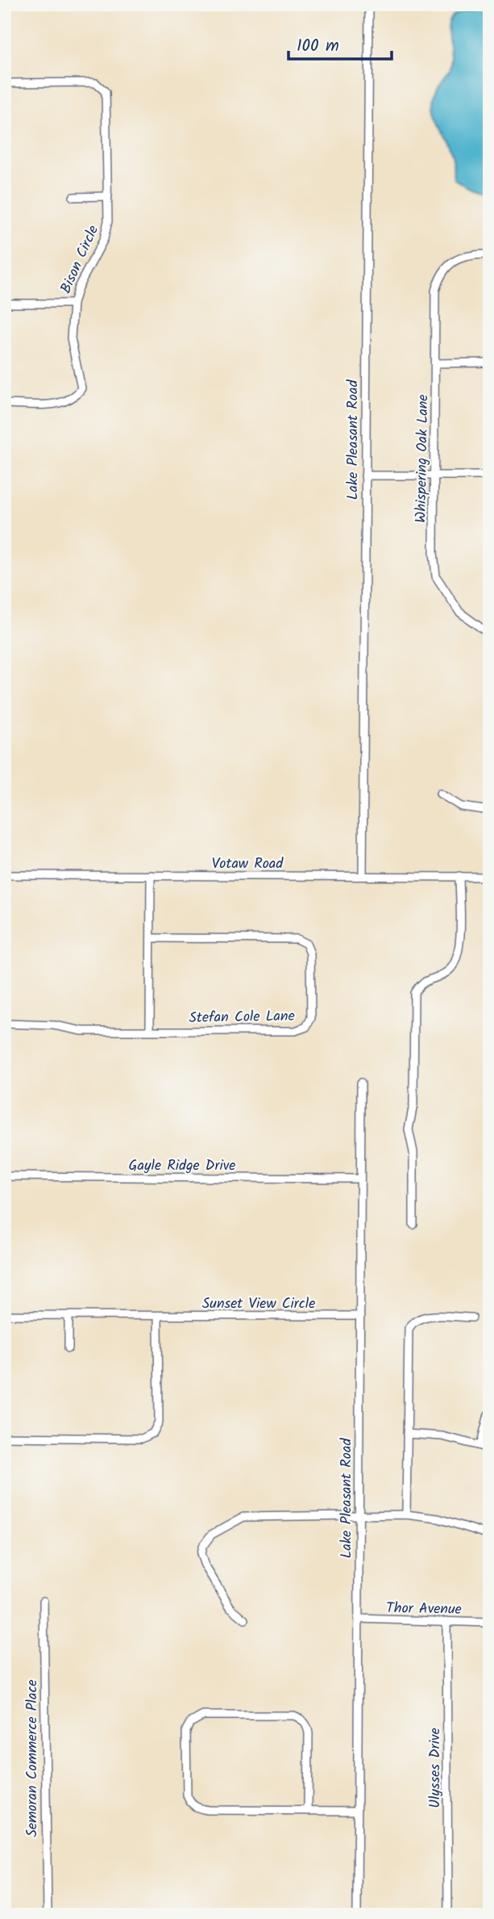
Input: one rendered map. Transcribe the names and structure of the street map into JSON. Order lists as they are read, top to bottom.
{
  "streets": {
    "street": [
      "Bison Circle",
      "Lake Pleasant Road",
      "Whispering Oak Lane",
      "Votaw Road",
      "Stefan Cole Lane",
      "Gayle Ridge Drive",
      "Sunset View Circle",
      "Thor Avenue",
      "Semoran Commerce Place",
      "Ulysses Drive"
    ]
  },
  "crossings": [
    ["Lake Pleasant Road", "Votaw Road"],
    ["Lake Pleasant Road", "Gayle Ridge Drive"],
    ["Lake Pleasant Road", "Sunset View Circle"],
    ["Lake Pleasant Road", "Thor Avenue"],
    ["Thor Avenue", "Ulysses Drive"]
  ],
  "scale_bar": "100 m"
}
